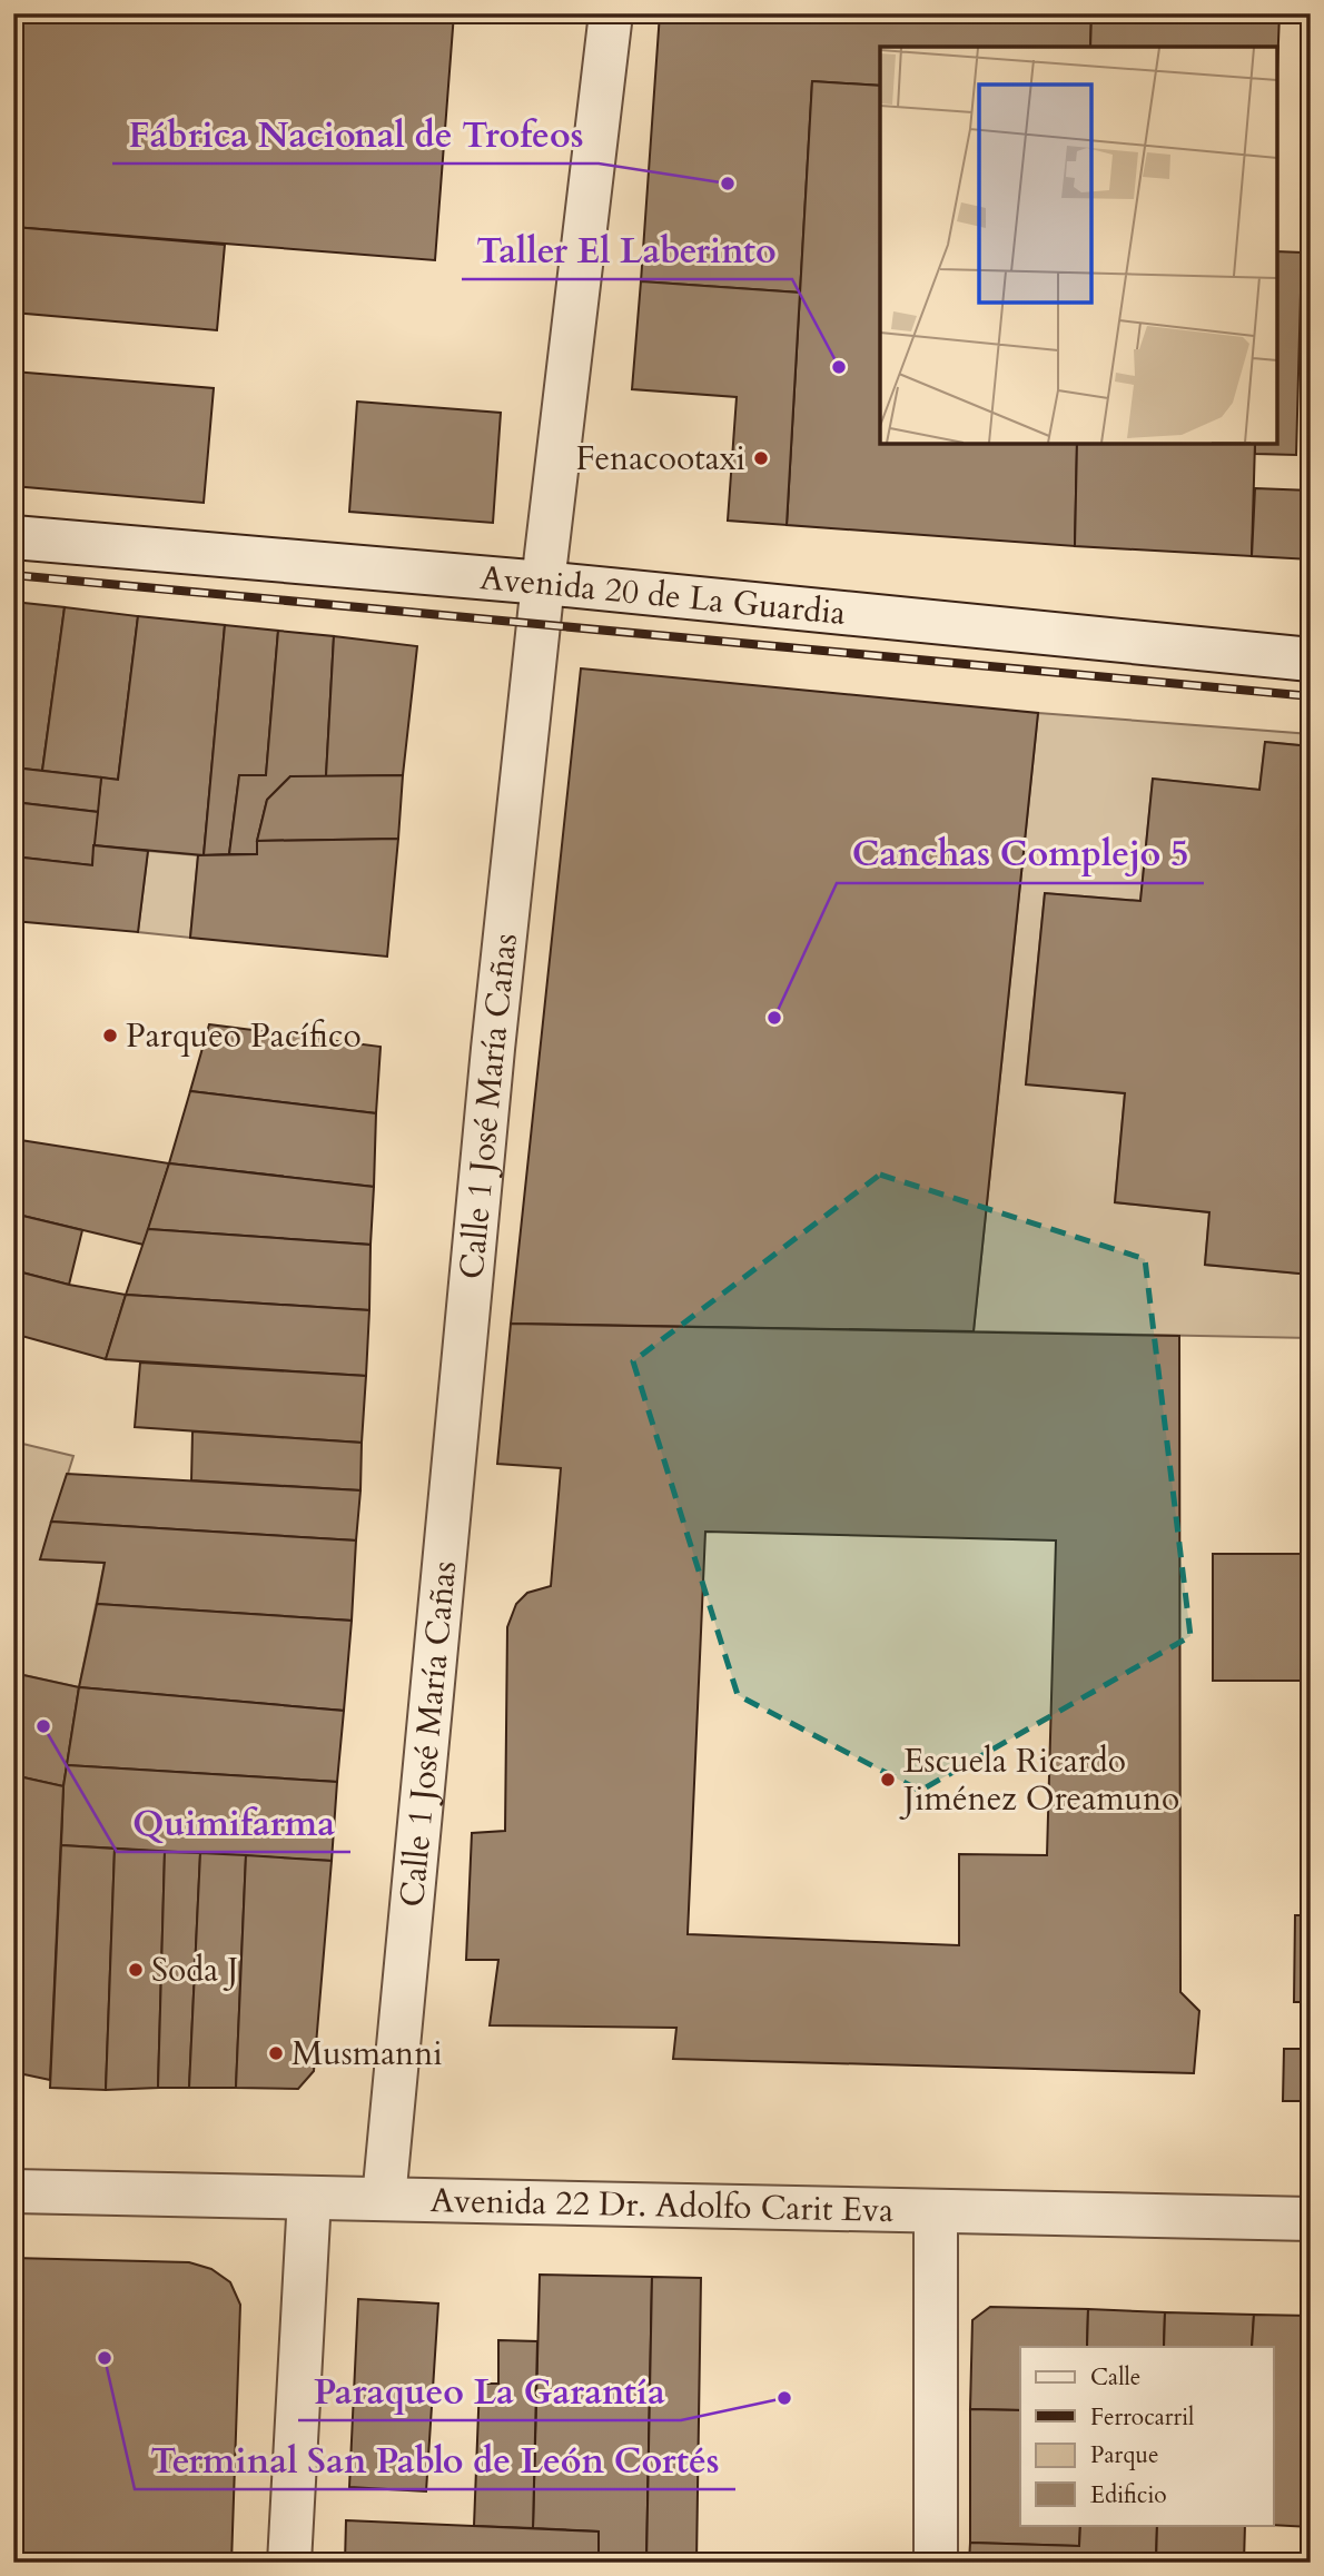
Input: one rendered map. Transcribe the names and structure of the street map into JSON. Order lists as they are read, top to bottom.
{
  "streets": {
    "street": ["Avenida 20 de La Guardia", "Calle 1 José María Cañas", "Avenida 22 Dr. Adolfo Carit Eva"]
  },
  "crossings": [
    ["Avenida 20 de La Guardia", "Calle 1 José María Cañas"],
    ["Calle 1 José María Cañas", "Avenida 22 Dr. Adolfo Carit Eva"]
  ],
  "places": [
    "Fábrica Nacional de Trofeos",
    "Taller El Laberinto",
    "Fenacootaxi",
    "Canchas Complejo 5",
    "Parqueo Pacífico",
    "Quimifarma",
    "Escuela Ricardo Jiménez Oreamuno",
    "Soda J",
    "Musmanni",
    "Terminal San Pablo de León Cortés",
    "Paraqueo La Garantía"
  ],
  "legend": [
    "Calle",
    "Ferrocarril",
    "Parque",
    "Edificio"
  ]
}
